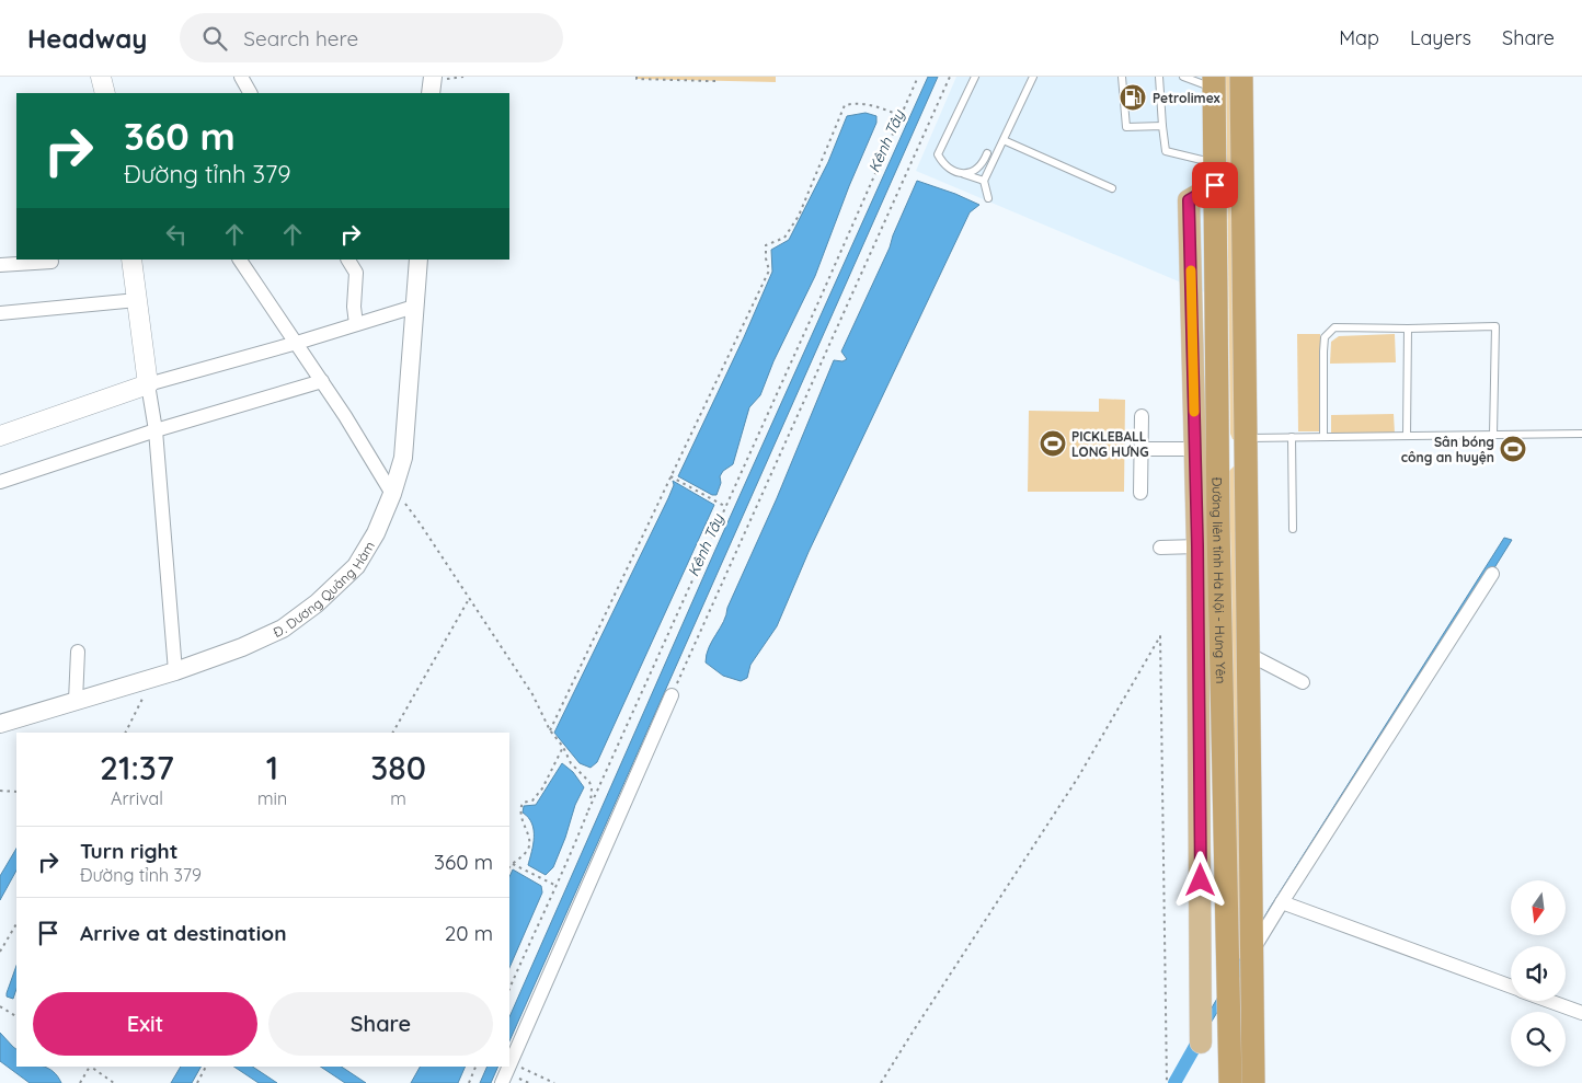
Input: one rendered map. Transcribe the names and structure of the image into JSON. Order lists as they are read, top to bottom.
{
  "streets": {
    "highway": ["Đường liên tỉnh Hà Nội - Hưng Yên"],
    "street": ["Đ. Dương Quảng Hàm"]
  },
  "water": ["Kênh Tây"],
  "places": {
    "fuel station": ["Petrolimex"],
    "sports": ["PICKLEBALL LONG HƯNG", "Sân bóng công an huyện"]
  },
  "north": "bottom",
  "page": {
    "header": "Headway",
    "search": "Search here",
    "nav": ["Map", "Layers", "Share"],
    "turn": ["360 m", "Đường tỉnh 379"],
    "eta": [
      "21:37",
      "Arrival",
      "1",
      "min",
      "380",
      "m"
    ],
    "list": [
      {
        "name": "Turn right",
        "note": "Đường tỉnh 379",
        "value": "360 m"
      },
      {
        "name": "Arrive at destination",
        "value": "20 m"
      }
    ],
    "buttons": ["Exit", "Share"]
  }
}
